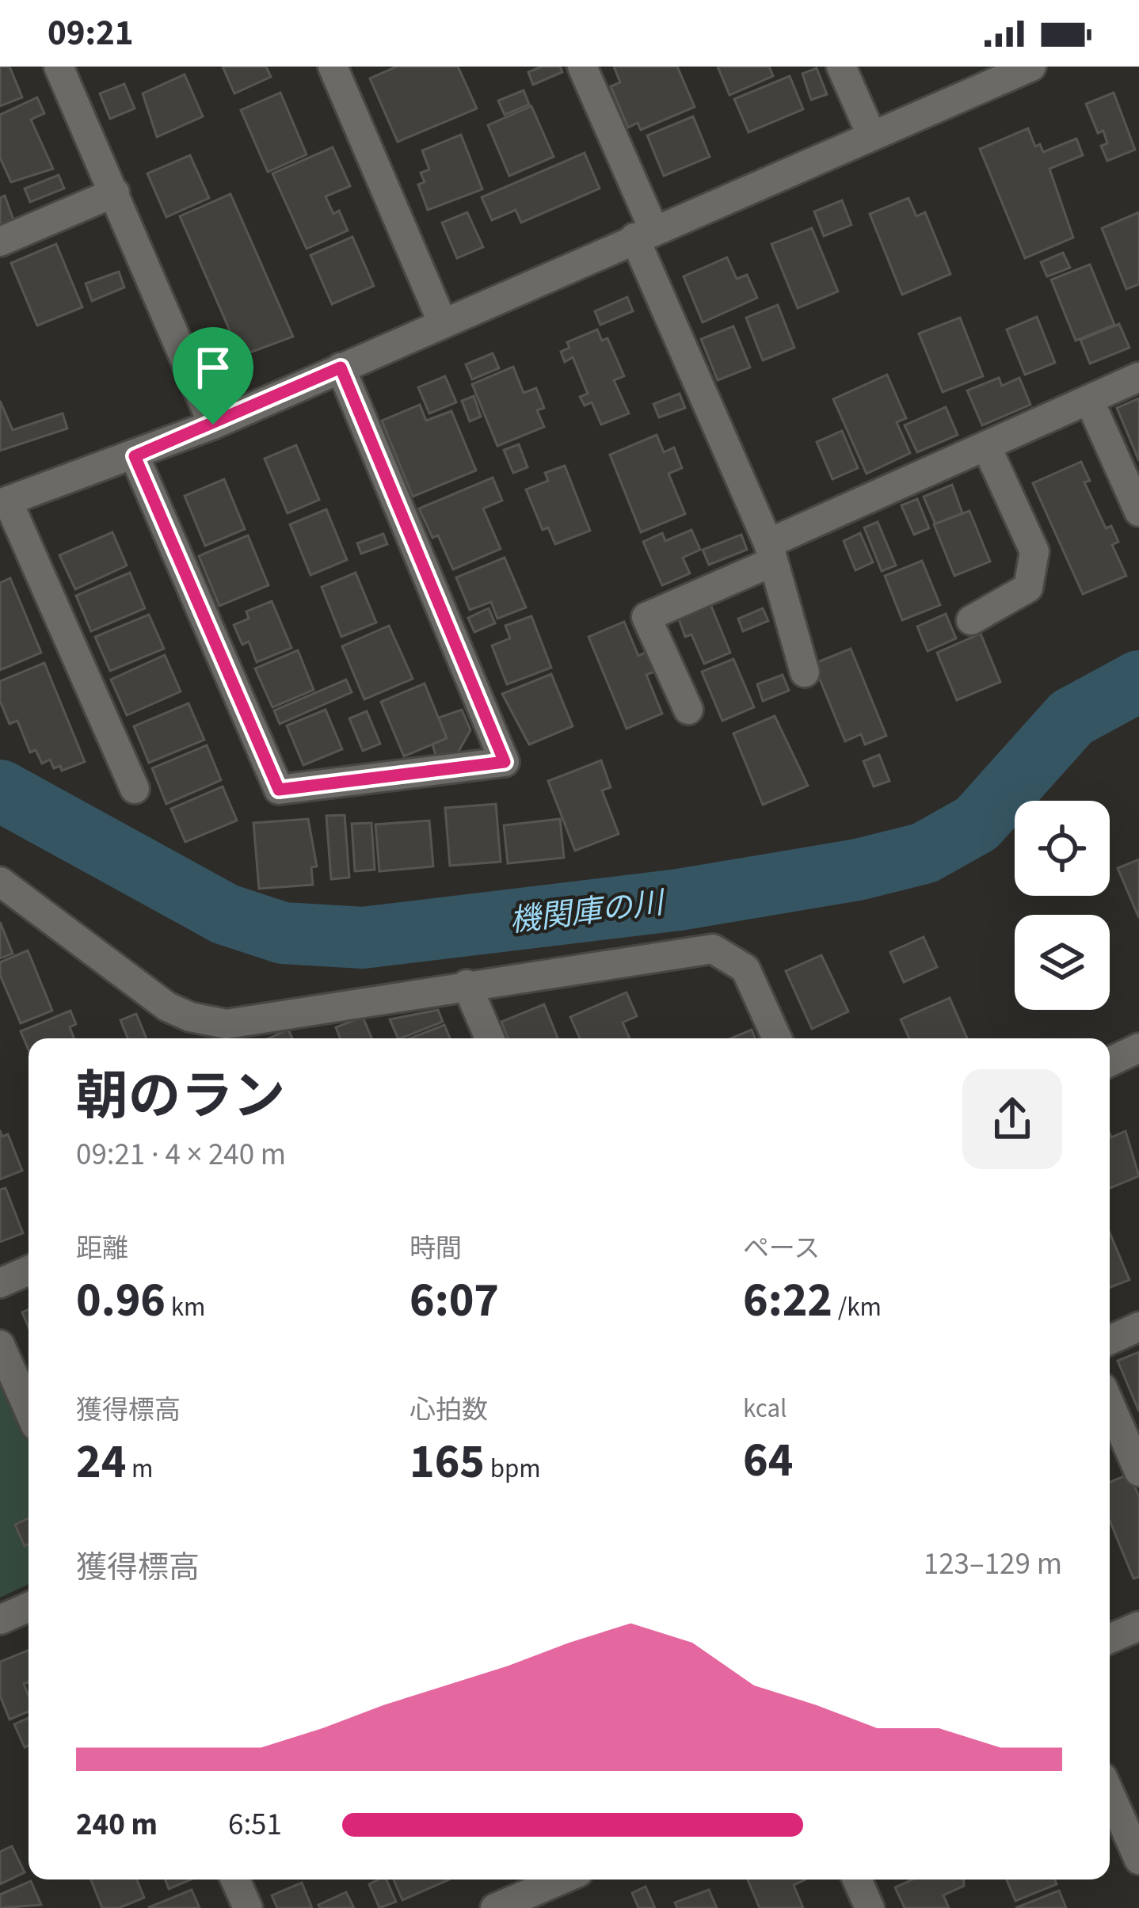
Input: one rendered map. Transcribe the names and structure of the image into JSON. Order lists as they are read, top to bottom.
{
  "water": ["機関庫の川"],
  "page": {
    "status": "09:21",
    "heading": ["朝のラン", "09:21 · 4 × 240 m"],
    "stats": [
      ["距離", "0.96 km"],
      ["時間", "6:07"],
      ["ペース", "6:22 /km"],
      ["獲得標高", "24 m"],
      ["心拍数", "165 bpm"],
      ["kcal", "64"]
    ],
    "chart": ["獲得標高", "123–129 m"],
    "list": [
      {
        "name": "240 m",
        "note": "6:51"
      }
    ]
  }
}
